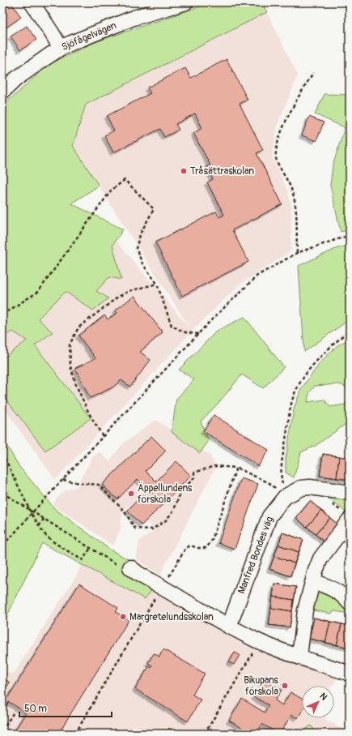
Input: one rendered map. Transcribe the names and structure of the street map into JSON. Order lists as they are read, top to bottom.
{
  "streets": {
    "street": ["Sjöfågelvägen", "Manfred Bondes väg"]
  },
  "places": [
    "Tråsättraskolan",
    "Äppellundens förskola",
    "Margretelundsskolan",
    "Bikupans förskola"
  ],
  "scale_bar": "50 m",
  "north": "top right"
}
